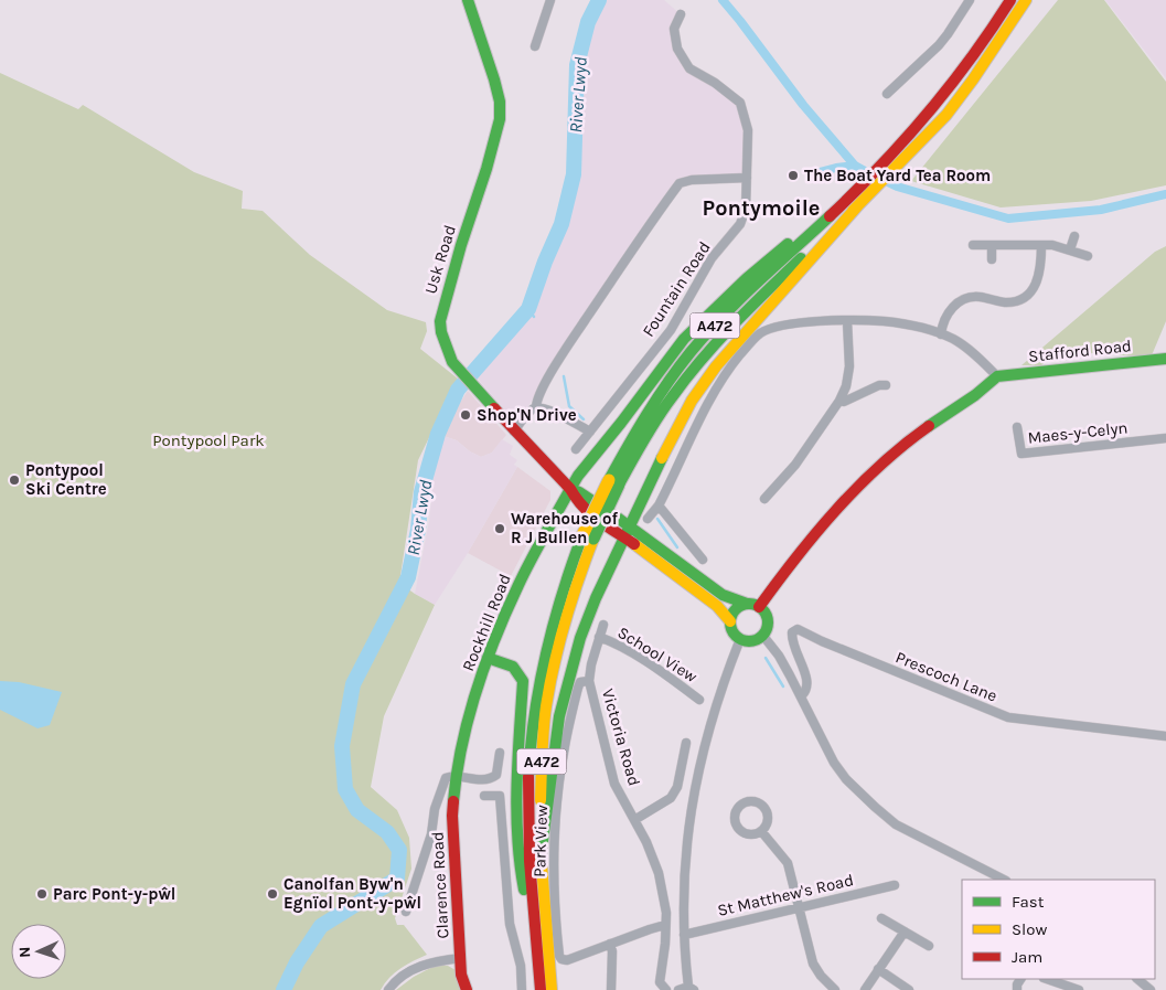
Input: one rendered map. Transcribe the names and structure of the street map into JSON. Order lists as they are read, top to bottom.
{
  "streets": {
    "main road": [
      "Usk Road",
      "A472",
      "Stafford Road",
      "Rockhill Road",
      "Clarence Road"
    ],
    "street": [
      "Fountain Road",
      "Maes-y-Celyn",
      "School View",
      "Prescoch Lane",
      "Victoria Road",
      "Park View",
      "St Matthew's Road"
    ]
  },
  "crossings": [
    ["Usk Road", "Rockhill Road"],
    ["A472", "Rockhill Road"],
    ["Rockhill Road", "Clarence Road"],
    ["School View", "Park View"],
    ["Victoria Road", "Park View"]
  ],
  "districts": ["Pontymoile"],
  "water": ["River Lwyd"],
  "parks": ["Pontypool Park"],
  "places": [
    "The Boat Yard Tea Room",
    "Shop'N Drive",
    "Pontypool Ski Centre",
    "Warehouse of R J Bullen",
    "Parc Pont-y-pŵl",
    "Canolfan Byw'n Egnïol Pont-y-pŵl"
  ],
  "legend": ["Fast", "Slow", "Jam"],
  "north": "left"
}
